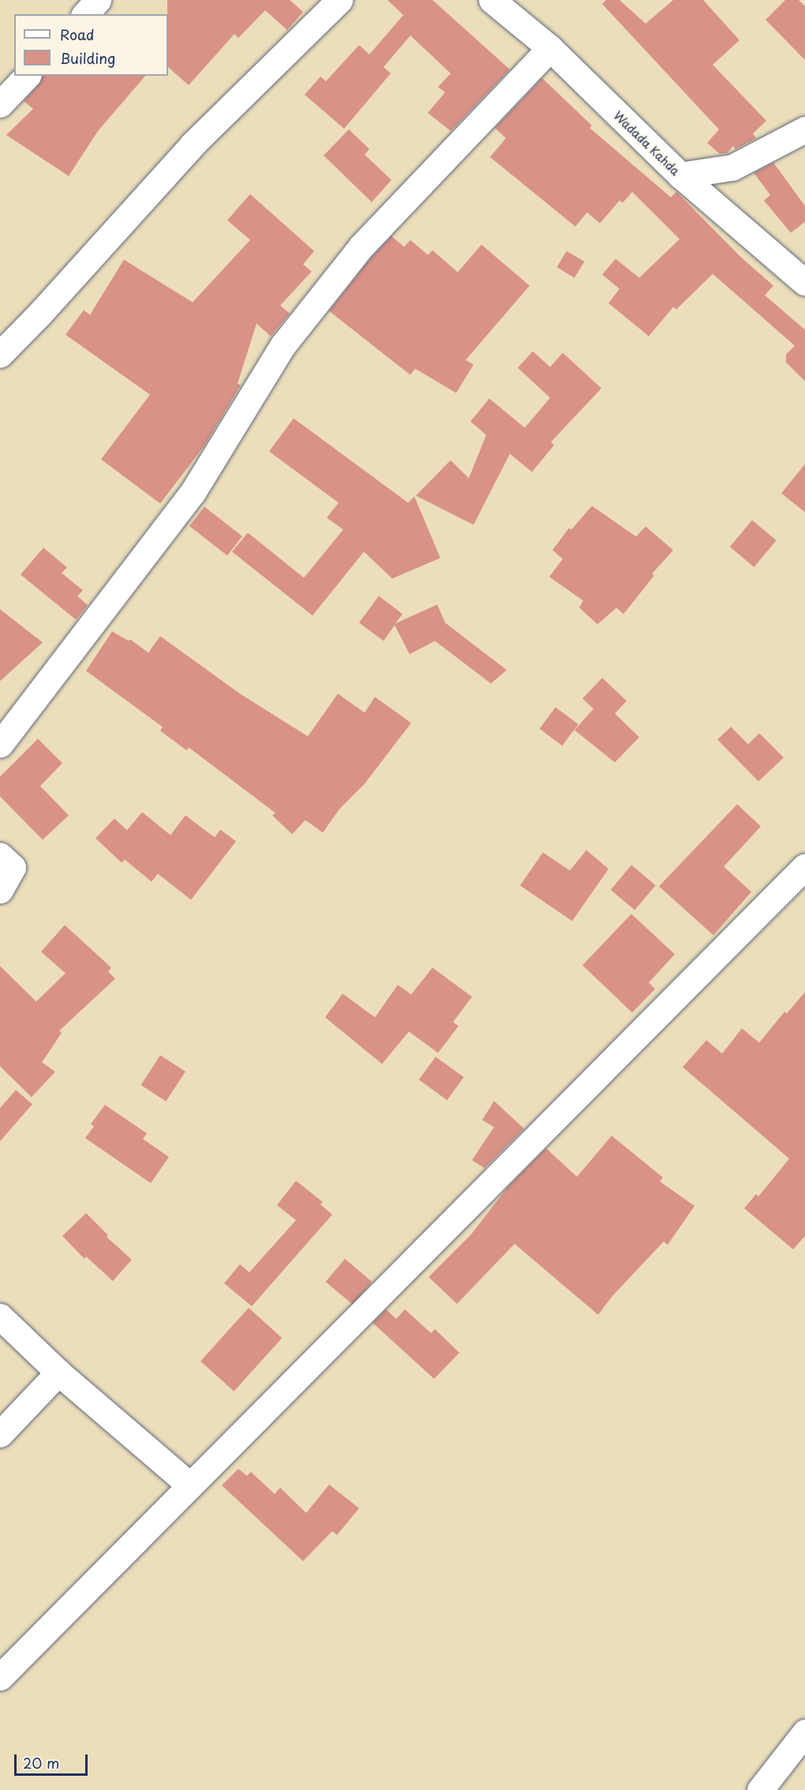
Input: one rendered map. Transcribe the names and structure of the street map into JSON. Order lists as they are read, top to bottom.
{
  "streets": {
    "street": ["Wadada Kahda"]
  },
  "legend": ["Road", "Building"],
  "scale_bar": "20 m"
}
